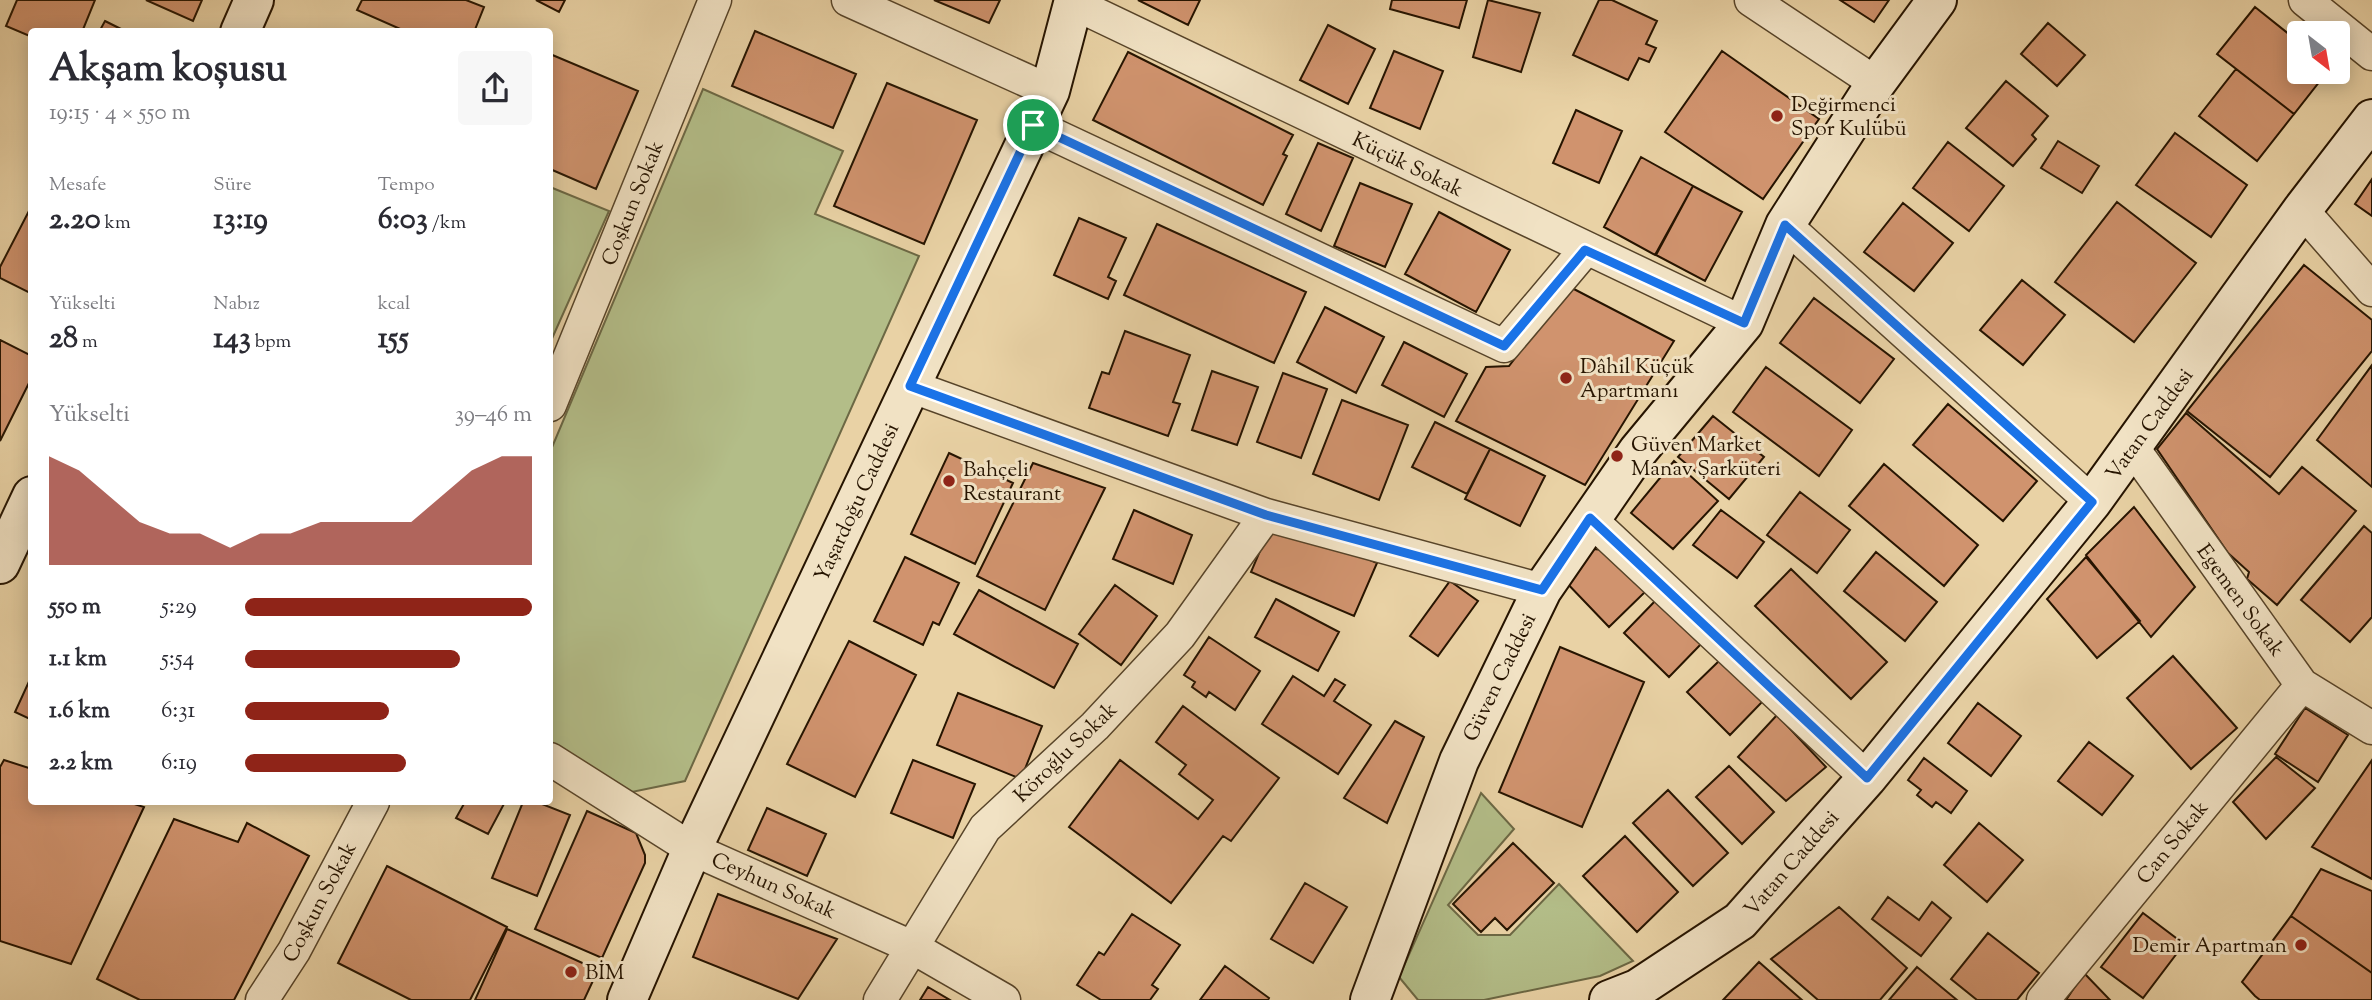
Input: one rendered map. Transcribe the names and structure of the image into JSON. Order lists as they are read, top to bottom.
{
  "streets": {
    "street": [
      "Küçük Sokak",
      "Coşkun Sokak",
      "Vatan Caddesi",
      "Yaşardoğu Caddesi",
      "Egemen Sokak",
      "Güven Caddesi",
      "Köroğlu Sokak",
      "Can Sokak",
      "Ceyhun Sokak"
    ]
  },
  "crossings": [
    ["Küçük Sokak", "Yaşardoğu Caddesi"],
    ["Küçük Sokak", "Güven Caddesi"],
    ["Vatan Caddesi", "Egemen Sokak"],
    ["Yaşardoğu Caddesi", "Ceyhun Sokak"],
    ["Egemen Sokak", "Can Sokak"],
    ["Köroğlu Sokak", "Ceyhun Sokak"]
  ],
  "places": [
    "Değirmenci Spor Kulübü",
    "Dâhil Küçük Apartmanı",
    "Güven Market Manav Şarküteri",
    "Bahçeli Restaurant",
    "Demir Apartman",
    "BİM"
  ],
  "north": "bottom right",
  "page": {
    "heading": ["Akşam koşusu", "19:15 · 4 × 550 m"],
    "stats": [
      ["Mesafe", "2.20 km"],
      ["Süre", "13:19"],
      ["Tempo", "6:03 /km"],
      ["Yükselti", "28 m"],
      ["Nabız", "143 bpm"],
      ["kcal", "155"]
    ],
    "chart": ["Yükselti", "39–46 m"],
    "list": [
      {
        "name": "550 m",
        "note": "5:29"
      },
      {
        "name": "1.1 km",
        "note": "5:54"
      },
      {
        "name": "1.6 km",
        "note": "6:31"
      },
      {
        "name": "2.2 km",
        "note": "6:19"
      }
    ]
  }
}
